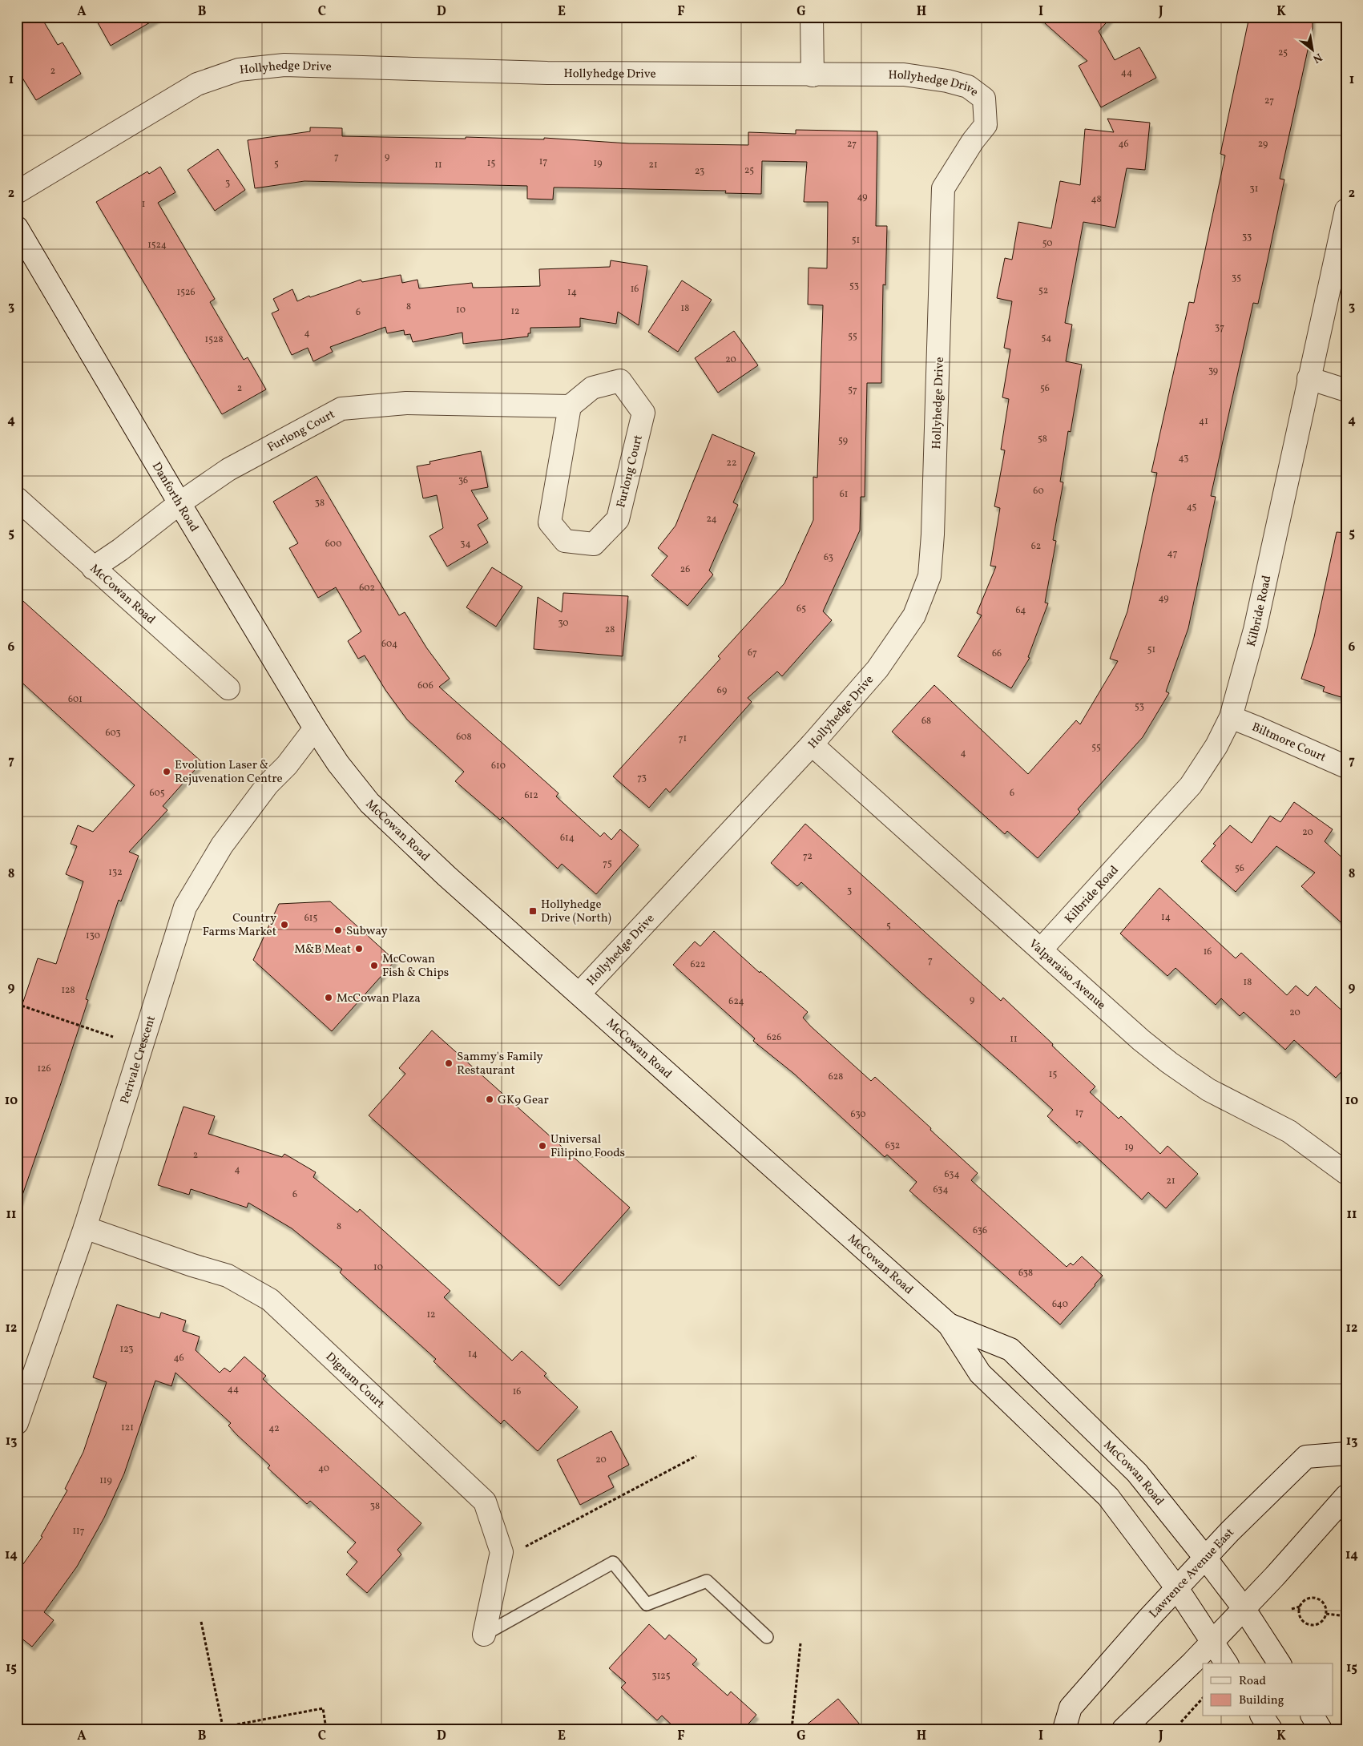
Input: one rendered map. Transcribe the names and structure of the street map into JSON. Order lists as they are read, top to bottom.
{
  "streets": {
    "street": [
      "Hollyhedge Drive",
      "Furlong Court",
      "Danforth Road",
      "McCowan Road",
      "Kilbride Road",
      "Biltmore Court",
      "Valparaiso Avenue",
      "Perivale Crescent",
      "Dignam Court",
      "Lawrence Avenue East"
    ]
  },
  "crossings": [
    ["Hollyhedge Drive", "McCowan Road"],
    ["Hollyhedge Drive", "Valparaiso Avenue"],
    ["Furlong Court", "Danforth Road"],
    ["Furlong Court", "McCowan Road"],
    ["Danforth Road", "McCowan Road"],
    ["Danforth Road", "Perivale Crescent"],
    ["McCowan Road", "Lawrence Avenue East"],
    ["Kilbride Road", "Biltmore Court"],
    ["Kilbride Road", "Valparaiso Avenue"],
    ["Perivale Crescent", "Dignam Court"]
  ],
  "places": {
    "other": [
      "Evolution Laser & Rejuvenation Centre",
      "Country Farms Market",
      "Subway",
      "M&B Meat",
      "McCowan Fish & Chips",
      "McCowan Plaza",
      "Sammy's Family Restaurant",
      "GK9 Gear",
      "Universal Filipino Foods"
    ],
    "transit": ["Hollyhedge Drive (North)"]
  },
  "house_numbers": [
    "25",
    "2",
    "44",
    "27",
    "27",
    "46",
    "29",
    "7",
    "9",
    "17",
    "15",
    "19",
    "5",
    "11",
    "21",
    "25",
    "23",
    "3",
    "31",
    "49",
    "48",
    "1",
    "33",
    "51",
    "50",
    "1524",
    "35",
    "53",
    "16",
    "52",
    "1526",
    "14",
    "8",
    "18",
    "10",
    "12",
    "6",
    "37",
    "4",
    "55",
    "54",
    "1528",
    "20",
    "39",
    "2",
    "56",
    "57",
    "41",
    "58",
    "59",
    "43",
    "22",
    "36",
    "60",
    "61",
    "38",
    "45",
    "24",
    "600",
    "34",
    "62",
    "47",
    "63",
    "26",
    "602",
    "49",
    "65",
    "64",
    "30",
    "28",
    "604",
    "51",
    "67",
    "66",
    "606",
    "69",
    "601",
    "53",
    "68",
    "603",
    "608",
    "71",
    "55",
    "4",
    "610",
    "73",
    "605",
    "6",
    "612",
    "20",
    "614",
    "72",
    "75",
    "56",
    "132",
    "3",
    "14",
    "615",
    "5",
    "130",
    "16",
    "7",
    "622",
    "18",
    "128",
    "9",
    "624",
    "20",
    "626",
    "11",
    "126",
    "15",
    "628",
    "17",
    "630",
    "632",
    "19",
    "2",
    "4",
    "634",
    "21",
    "634",
    "6",
    "8",
    "636",
    "10",
    "638",
    "640",
    "12",
    "123",
    "14",
    "46",
    "44",
    "16",
    "121",
    "42",
    "20",
    "40",
    "119",
    "38",
    "117",
    "3125"
  ],
  "legend": ["Road", "Building"],
  "north": "bottom right",
  "grid": {
    "columns": [
      "A",
      "B",
      "C",
      "D",
      "E",
      "F",
      "G",
      "H",
      "I",
      "J",
      "K"
    ],
    "rows": [
      "1",
      "2",
      "3",
      "4",
      "5",
      "6",
      "7",
      "8",
      "9",
      "10",
      "11",
      "12",
      "13",
      "14",
      "15"
    ]
  }
}
